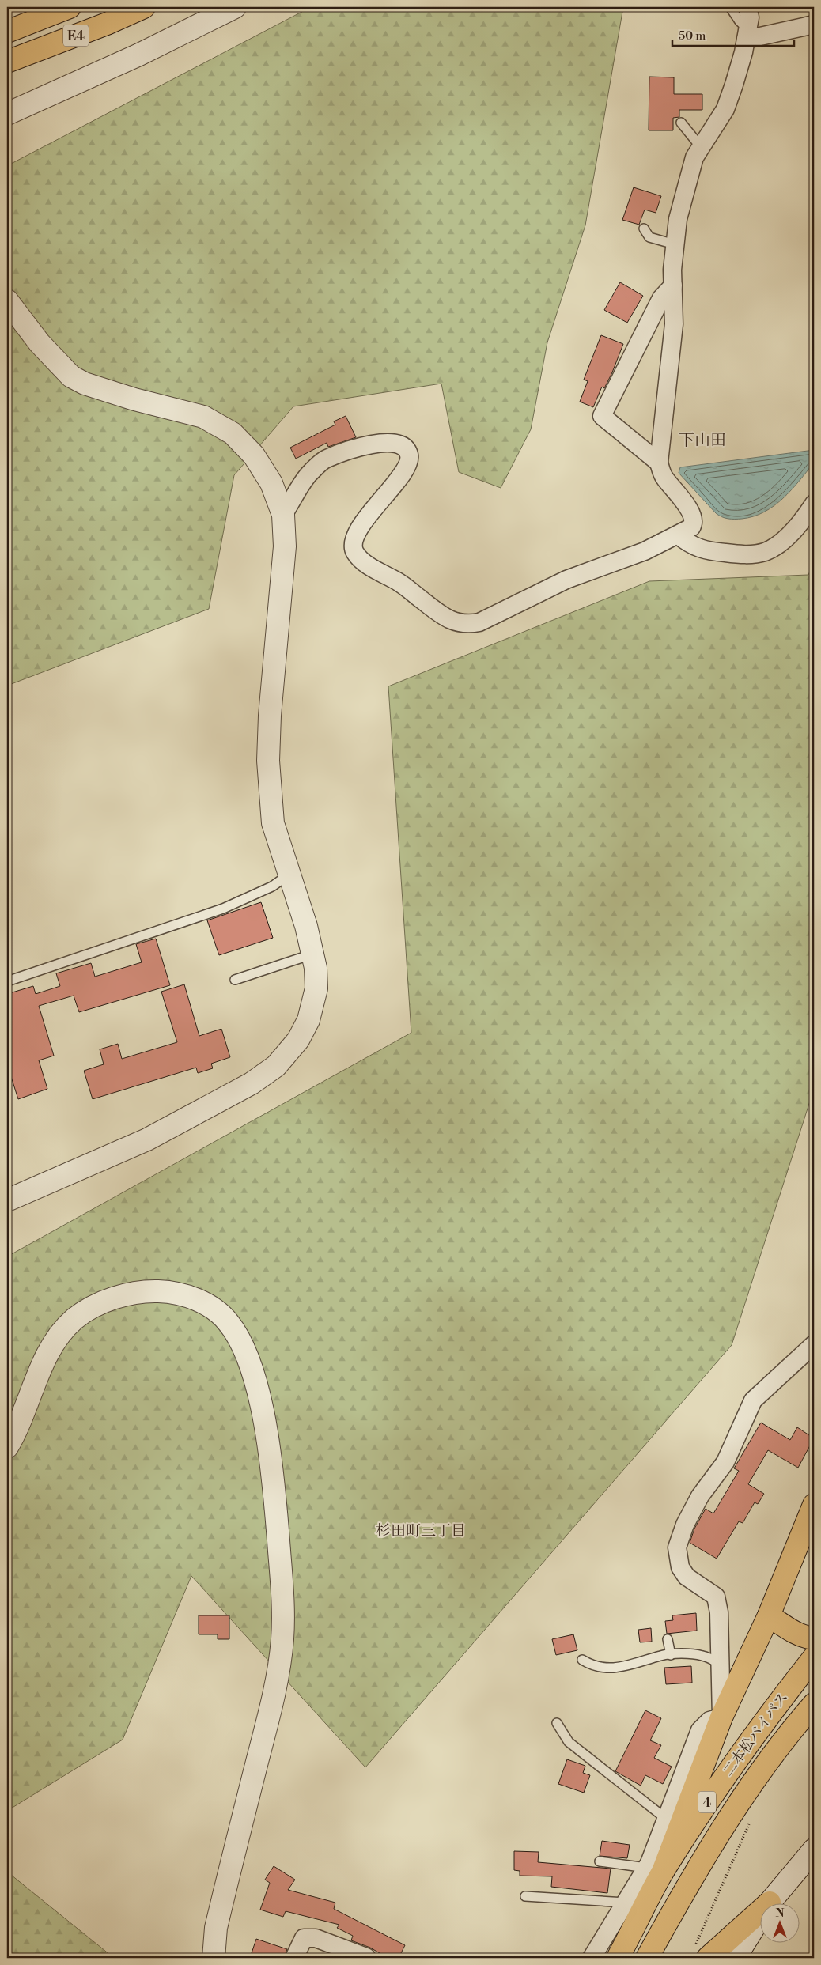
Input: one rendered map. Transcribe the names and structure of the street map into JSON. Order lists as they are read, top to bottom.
{
  "streets": {
    "highway": ["E4", "二本松バイパス", "4"]
  },
  "districts": ["下山田", "杉田町三丁目"],
  "scale_bar": "50 m",
  "north": "top"
}
